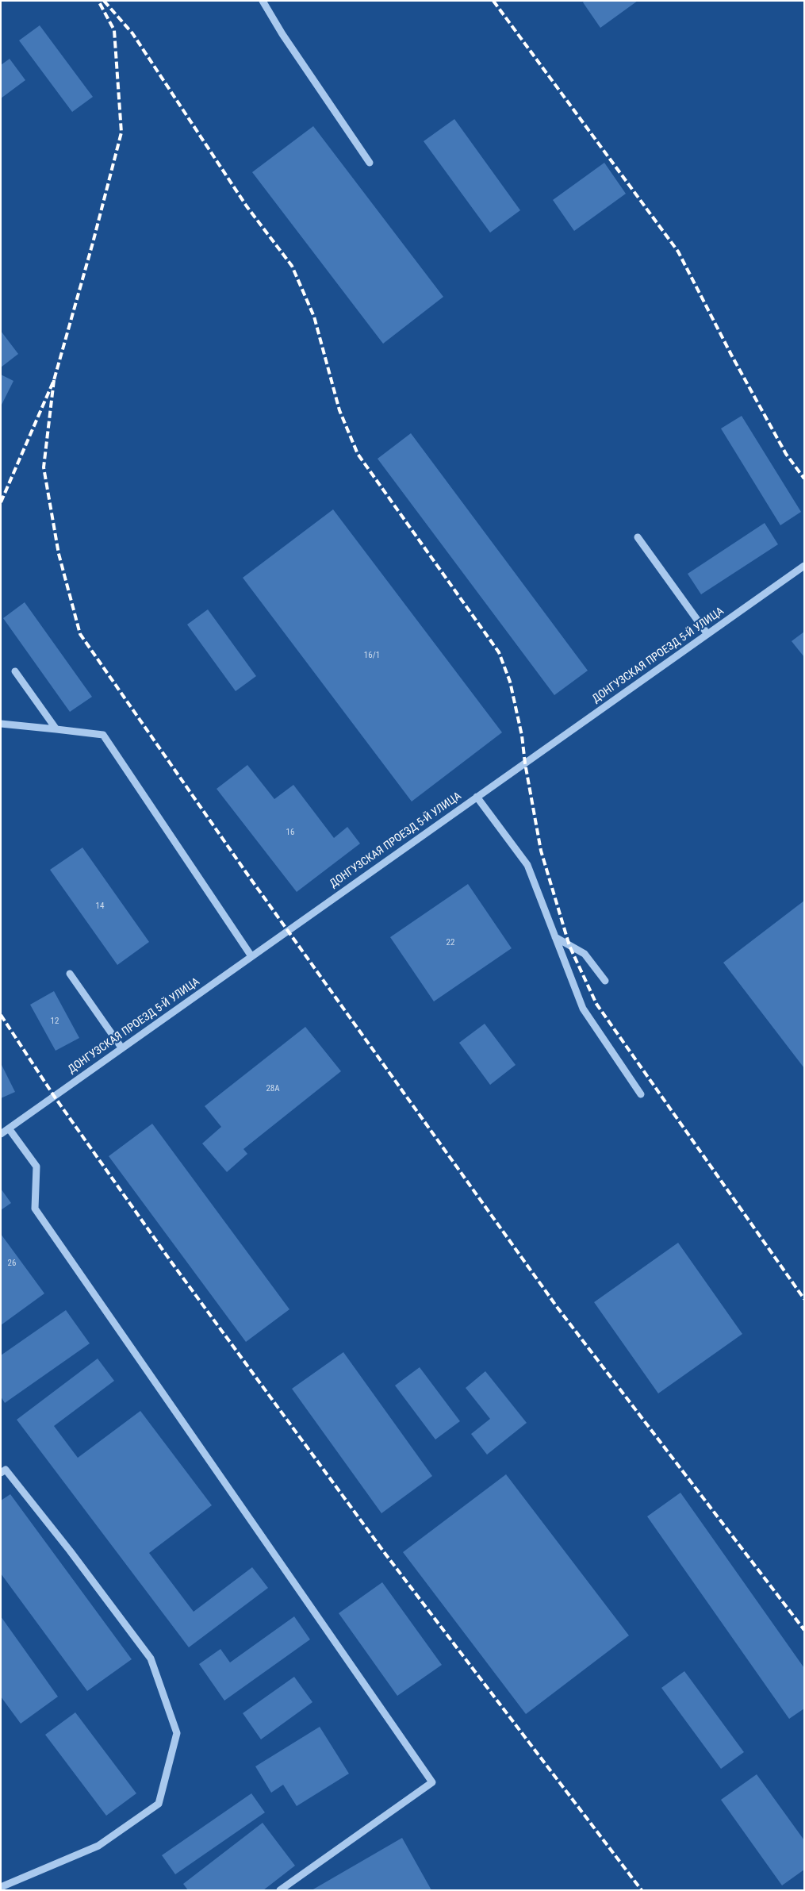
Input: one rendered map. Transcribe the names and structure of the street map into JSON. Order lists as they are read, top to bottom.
{
  "streets": {
    "street": ["ДОНГУЗСКАЯ ПРОЕЗД 5-Й УЛИЦА"]
  },
  "house_numbers": [
    "16/1",
    "16",
    "14",
    "22",
    "12",
    "28А",
    "26"
  ]
}
